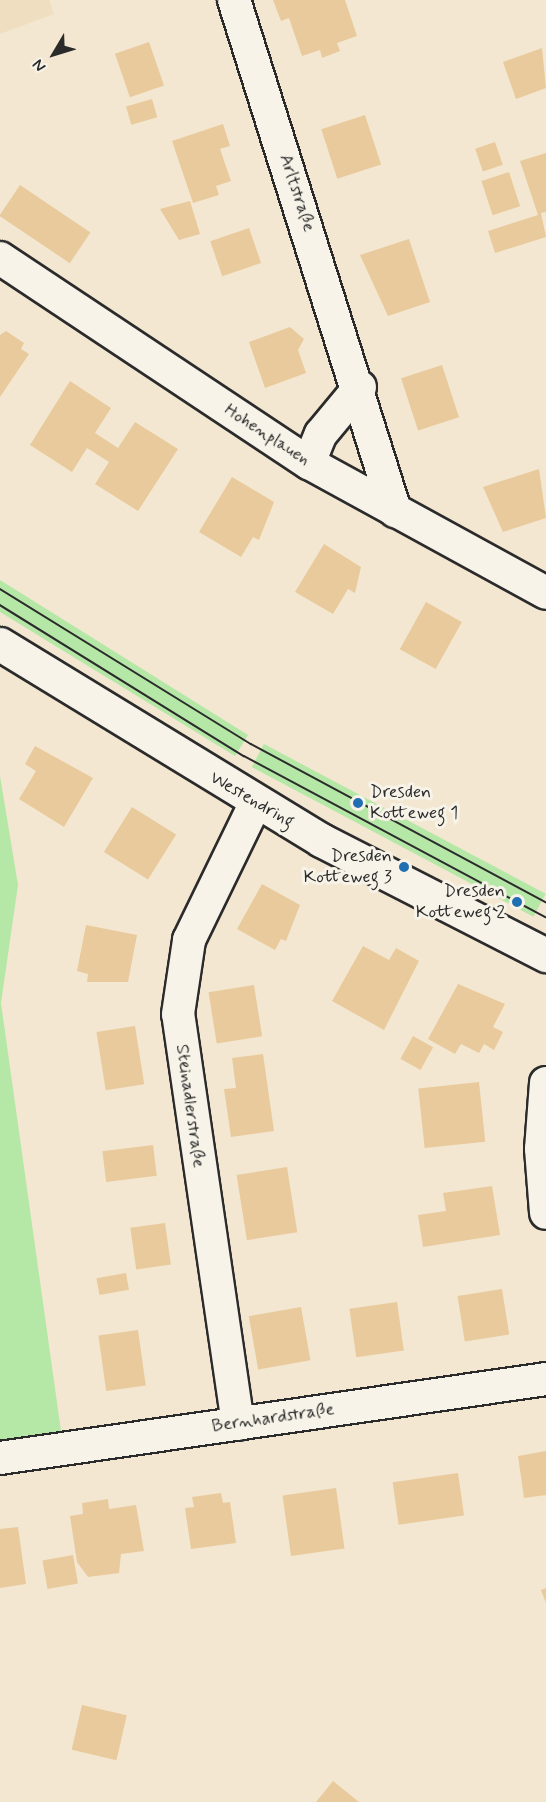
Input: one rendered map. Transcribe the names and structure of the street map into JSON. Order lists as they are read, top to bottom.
{
  "streets": {
    "street": [
      "Arltstraße",
      "Hohenplauen",
      "Westendring",
      "Steinadlerstraße",
      "Bernhardstraße"
    ]
  },
  "crossings": [
    ["Arltstraße", "Hohenplauen"],
    ["Westendring", "Steinadlerstraße"],
    ["Steinadlerstraße", "Bernhardstraße"]
  ],
  "places": ["Dresden Kotteweg 1", "Dresden Kotteweg 3", "Dresden Kotteweg 2"],
  "north": "bottom left"
}
